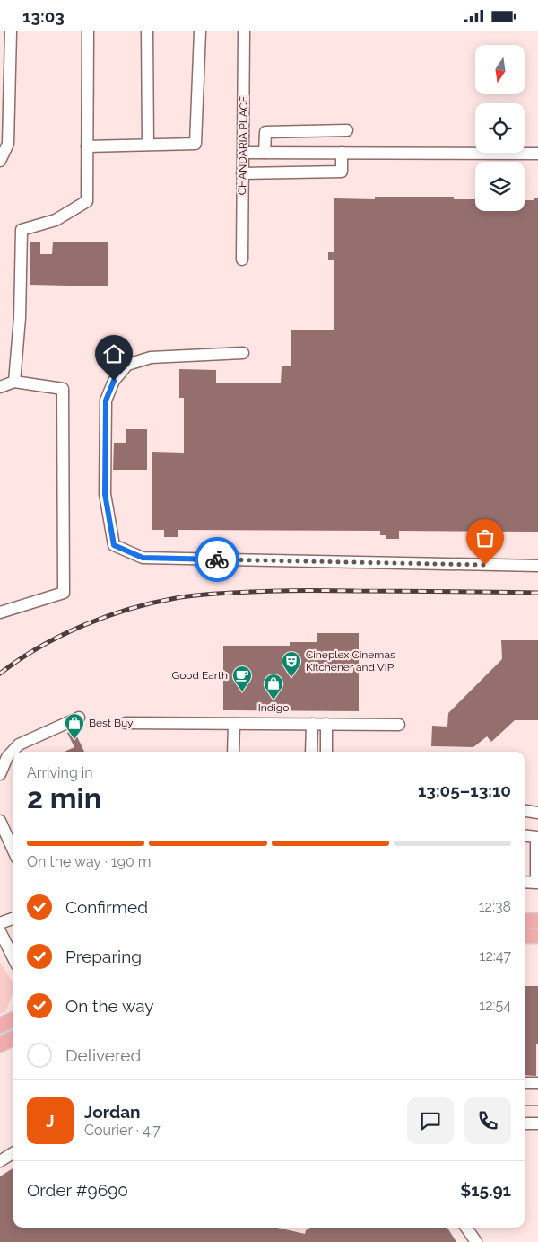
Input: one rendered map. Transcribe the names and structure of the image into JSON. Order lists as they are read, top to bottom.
{
  "streets": {
    "street": ["CHANDARIA PLACE"]
  },
  "places": {
    "theatre": ["Cineplex Cinemas Kitchener and VIP"],
    "cafe": ["Good Earth"],
    "shop": ["Indigo", "Best Buy"]
  },
  "north": "bottom",
  "page": {
    "status": "13:03",
    "heading": ["2 min", "Arriving in", "13:05–13:10"],
    "panel": [
      "Jordan",
      "Courier · 4.7",
      "Order #9690",
      "$15.91"
    ],
    "bar": "On the way · 190 m",
    "list": [
      ["Confirmed", "12:38"],
      ["Preparing", "12:47"],
      ["On the way", "12:54"],
      "Delivered"
    ],
    "round": "J"
  }
}
